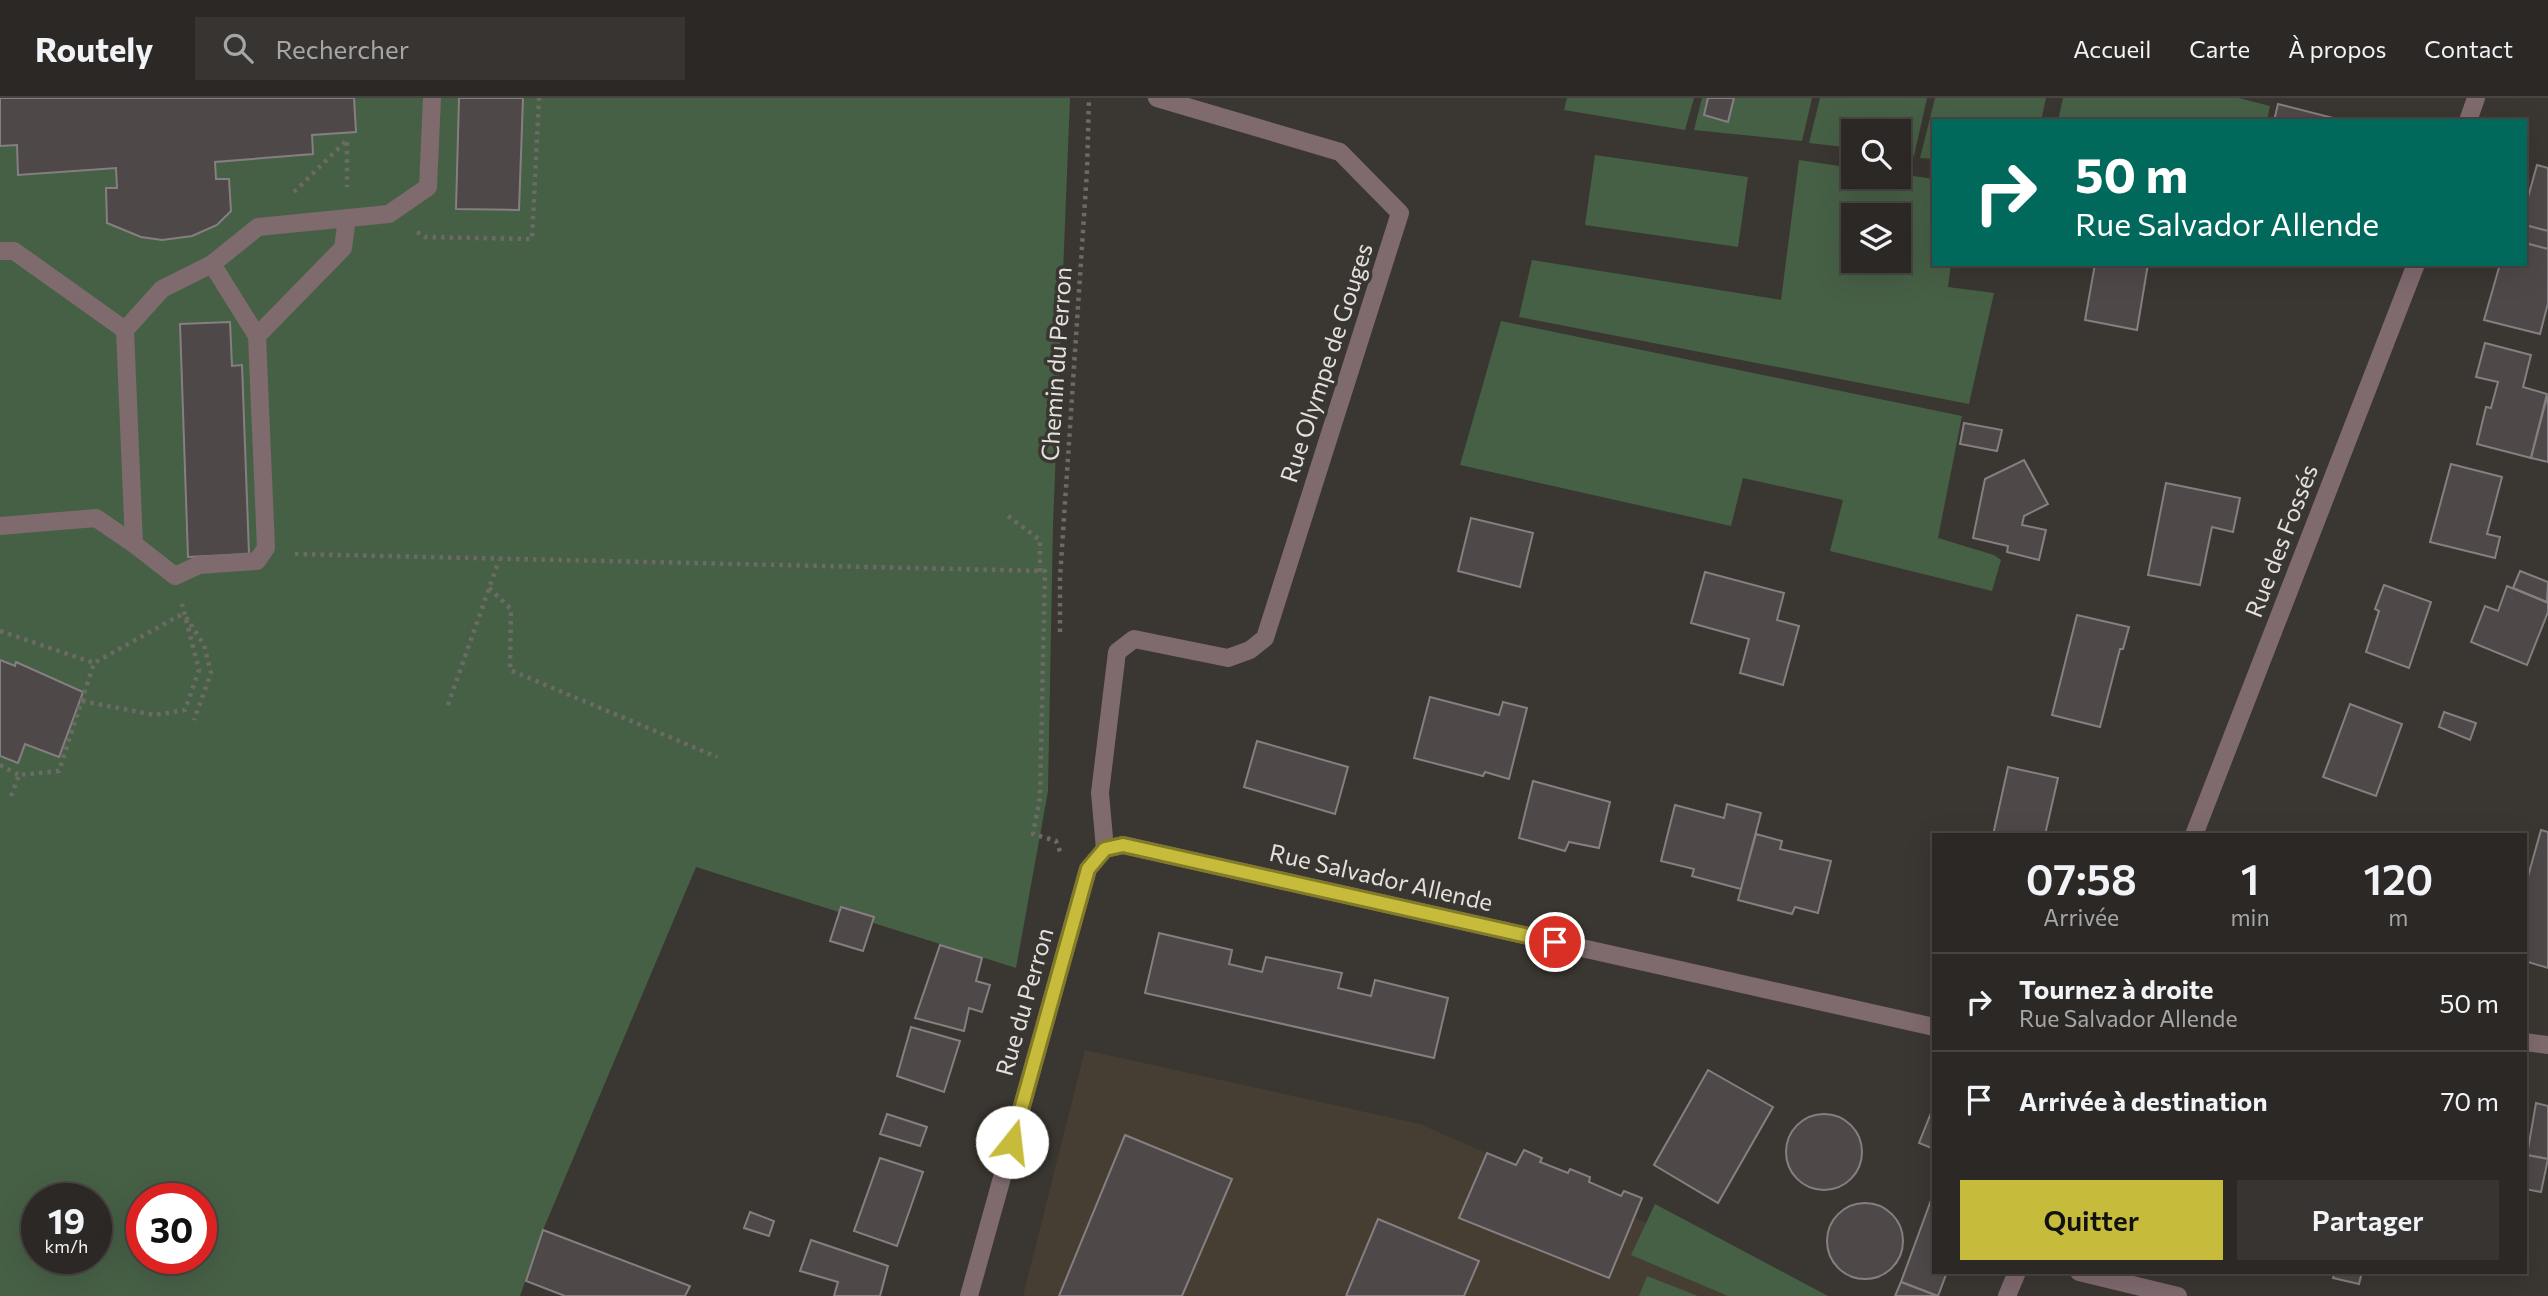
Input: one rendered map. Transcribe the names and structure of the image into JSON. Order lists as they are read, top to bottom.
{
  "streets": {
    "street": [
      "Rue Olympe de Gouges",
      "Rue des Fossés",
      "Rue Salvador Allende",
      "Rue du Perron"
    ],
    "path": ["Chemin du Perron"]
  },
  "crossings": [
    ["Rue Olympe de Gouges", "Rue Salvador Allende"],
    ["Rue Olympe de Gouges", "Rue du Perron"],
    ["Rue Salvador Allende", "Rue du Perron"]
  ],
  "page": {
    "header": "Routely",
    "search": "Rechercher",
    "nav": [
      "Accueil",
      "Carte",
      "À propos",
      "Contact"
    ],
    "turn": ["50 m", "Rue Salvador Allende"],
    "eta": [
      "07:58",
      "Arrivée",
      "1",
      "min",
      "120",
      "m"
    ],
    "list": [
      {
        "name": "Tournez à droite",
        "note": "Rue Salvador Allende",
        "value": "50 m"
      },
      {
        "name": "Arrivée à destination",
        "value": "70 m"
      }
    ],
    "buttons": ["Quitter", "Partager"],
    "speed": "19 km/h",
    "limit": "30"
  }
}
